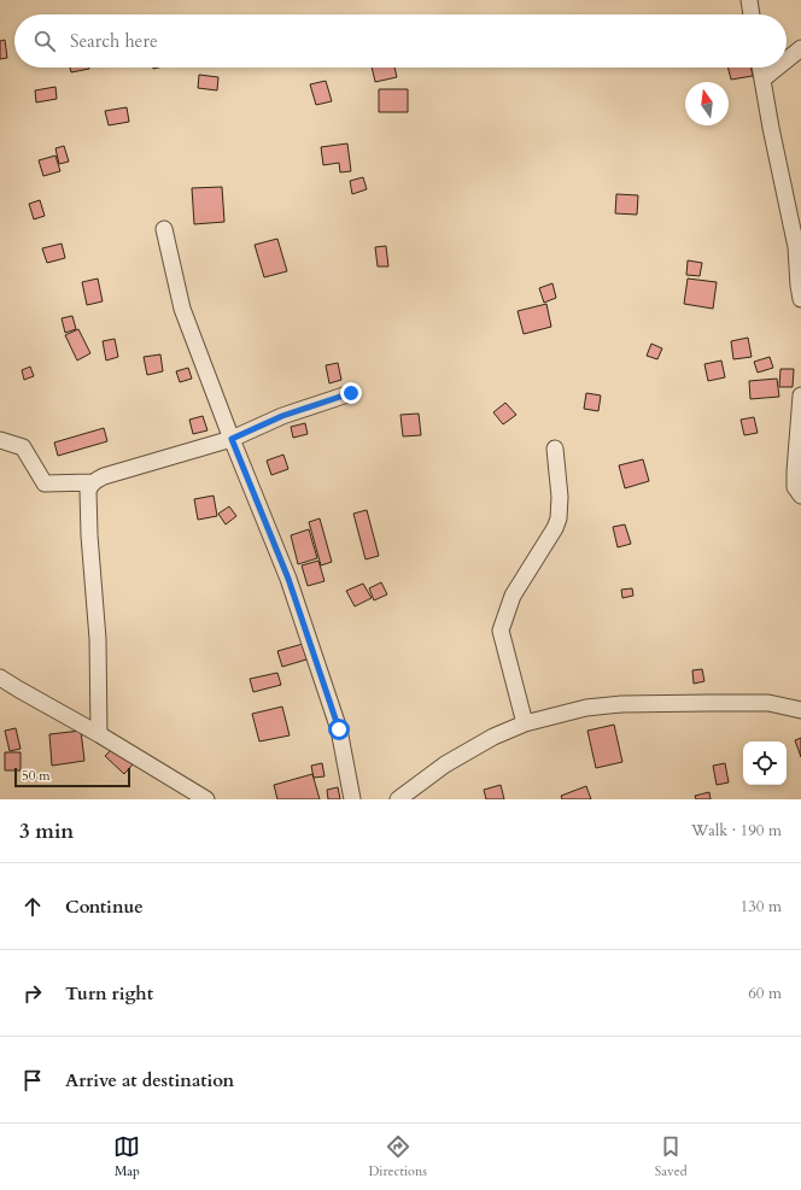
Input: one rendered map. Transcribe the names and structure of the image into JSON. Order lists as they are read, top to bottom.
{
  "scale_bar": "50 m",
  "north": "top",
  "page": {
    "search": "Search here",
    "scale": "50 m",
    "heading": ["3 min", "Walk · 190 m"],
    "list": [
      ["Continue", "130 m"],
      ["Turn right", "60 m"],
      "Arrive at destination"
    ],
    "nav": ["Map", "Directions", "Saved"]
  }
}
